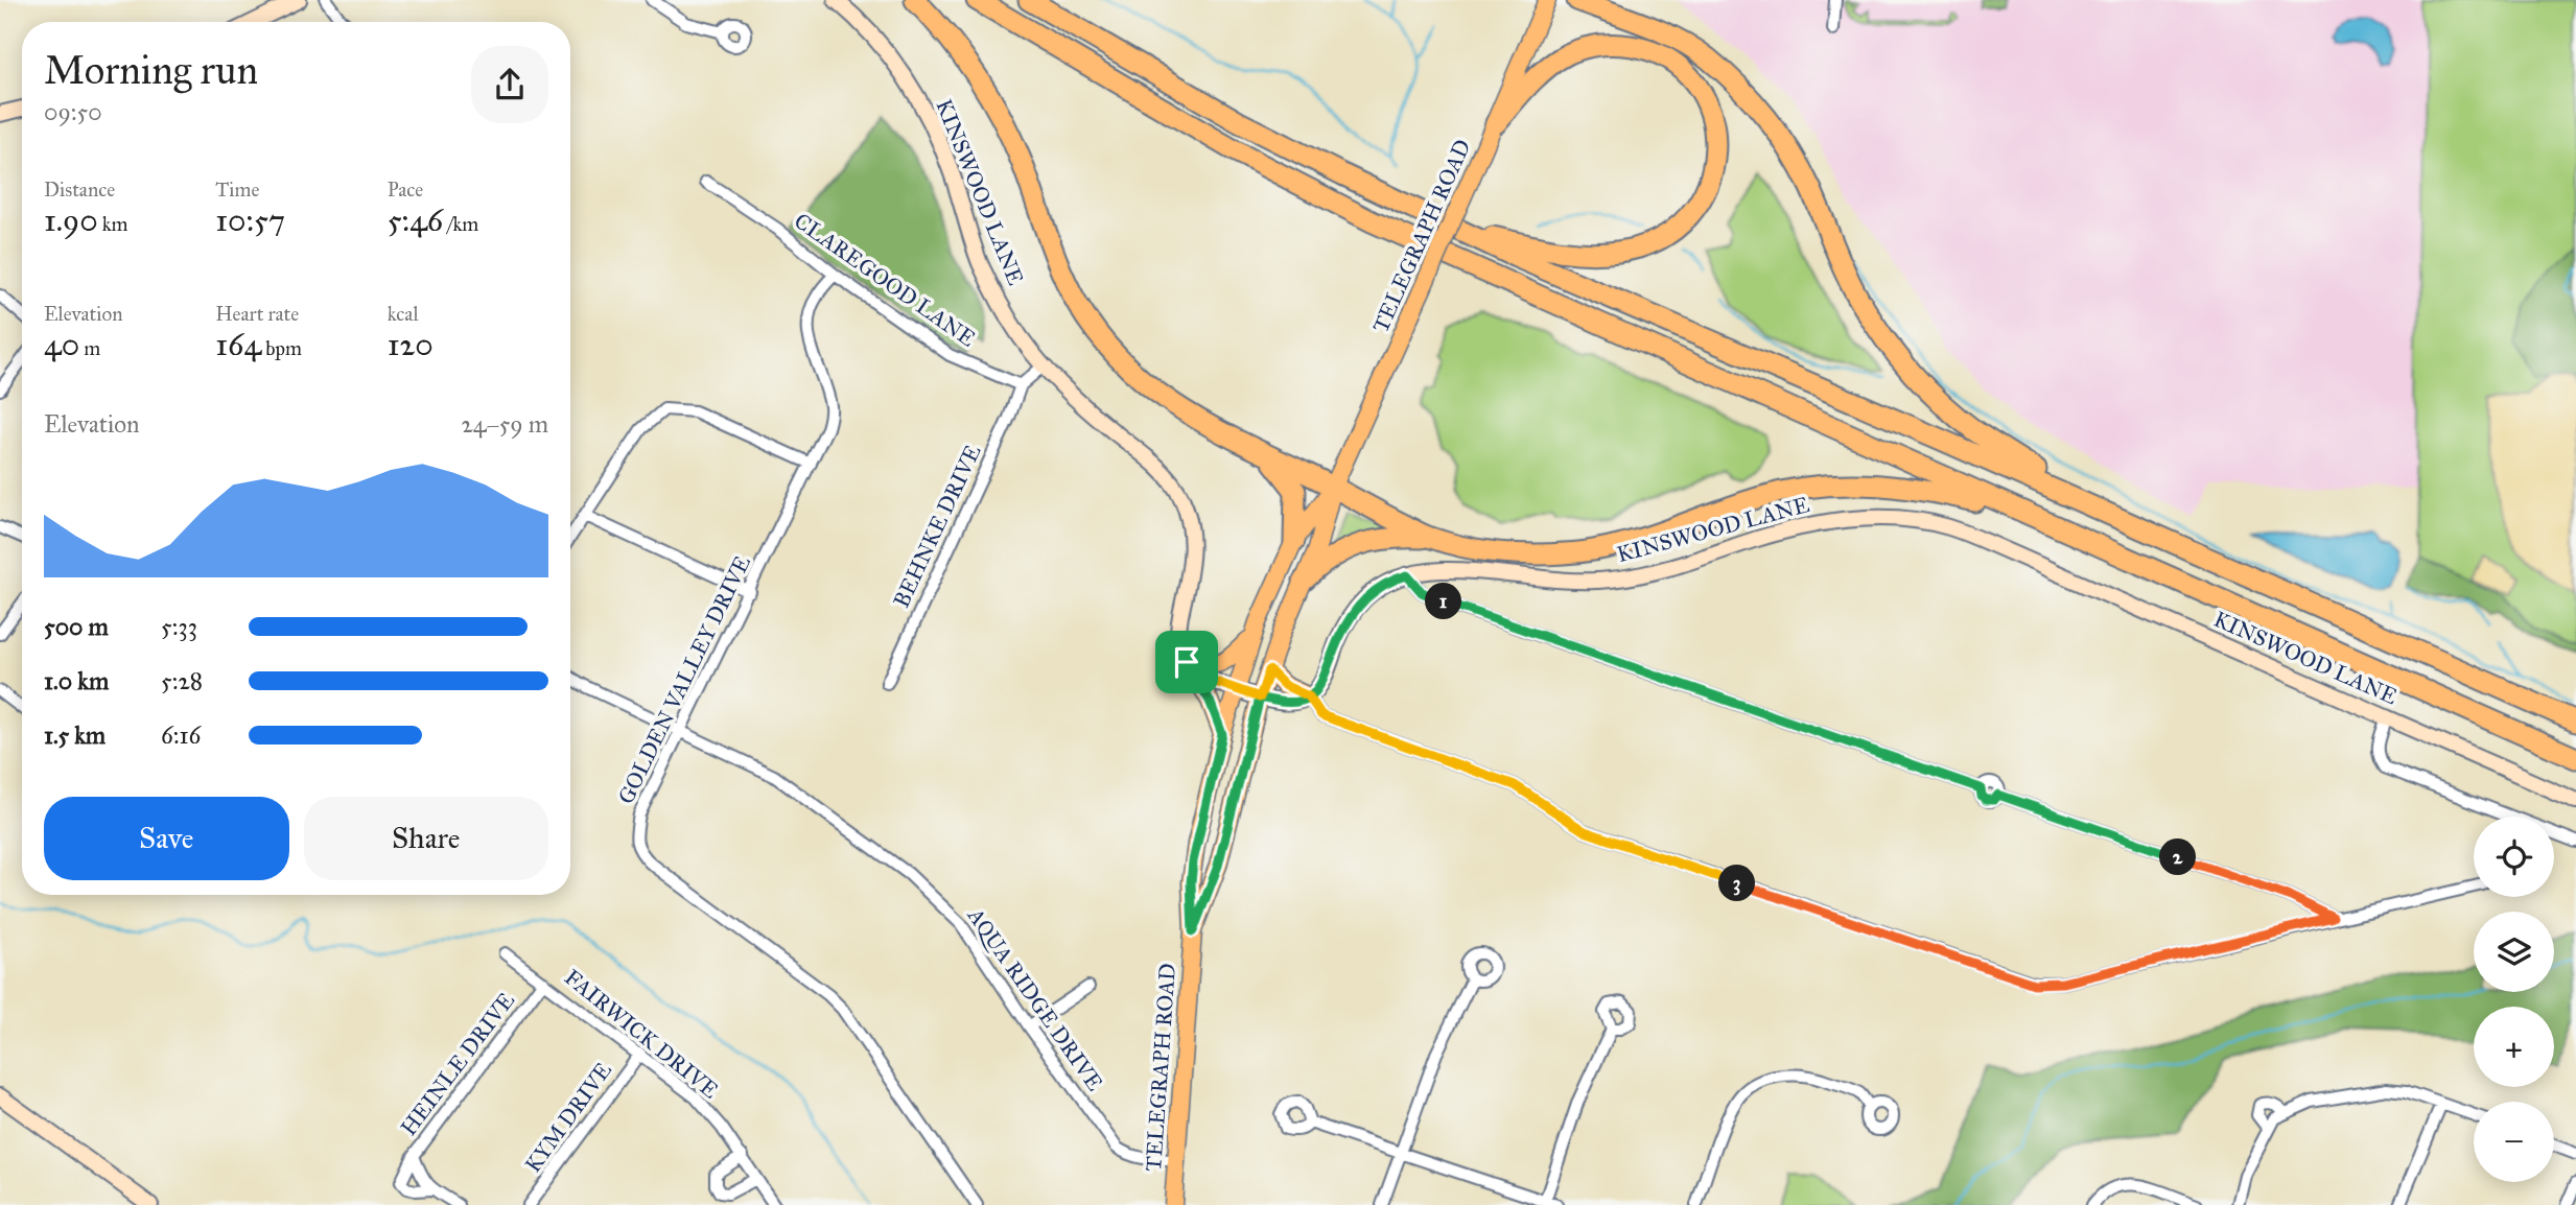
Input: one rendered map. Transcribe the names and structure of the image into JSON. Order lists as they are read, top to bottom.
{
  "streets": {
    "main road": ["TELEGRAPH ROAD"],
    "street": [
      "KINSWOOD LANE",
      "CLAREGOOD LANE",
      "BEHNKE DRIVE",
      "GOLDEN VALLEY DRIVE",
      "AQUA RIDGE DRIVE",
      "FAIRWICK DRIVE",
      "HEINLE DRIVE",
      "KYM DRIVE"
    ]
  },
  "crossings": [
    ["TELEGRAPH ROAD", "AQUA RIDGE DRIVE"],
    ["CLAREGOOD LANE", "BEHNKE DRIVE"],
    ["CLAREGOOD LANE", "GOLDEN VALLEY DRIVE"],
    ["GOLDEN VALLEY DRIVE", "AQUA RIDGE DRIVE"],
    ["FAIRWICK DRIVE", "HEINLE DRIVE"],
    ["FAIRWICK DRIVE", "KYM DRIVE"]
  ],
  "page": {
    "heading": ["Morning run", "09:50"],
    "stats": [
      ["Distance", "1.90 km"],
      ["Time", "10:57"],
      ["Pace", "5:46 /km"],
      ["Elevation", "40 m"],
      ["Heart rate", "164 bpm"],
      ["kcal", "120"]
    ],
    "chart": ["Elevation", "24–59 m"],
    "pins": ["1", "2", "3"],
    "list": [
      {
        "name": "500 m",
        "note": "5:33"
      },
      {
        "name": "1.0 km",
        "note": "5:28"
      },
      {
        "name": "1.5 km",
        "note": "6:16"
      }
    ],
    "buttons": ["Save", "Share"],
    "map_buttons": ["+", "−"]
  }
}
